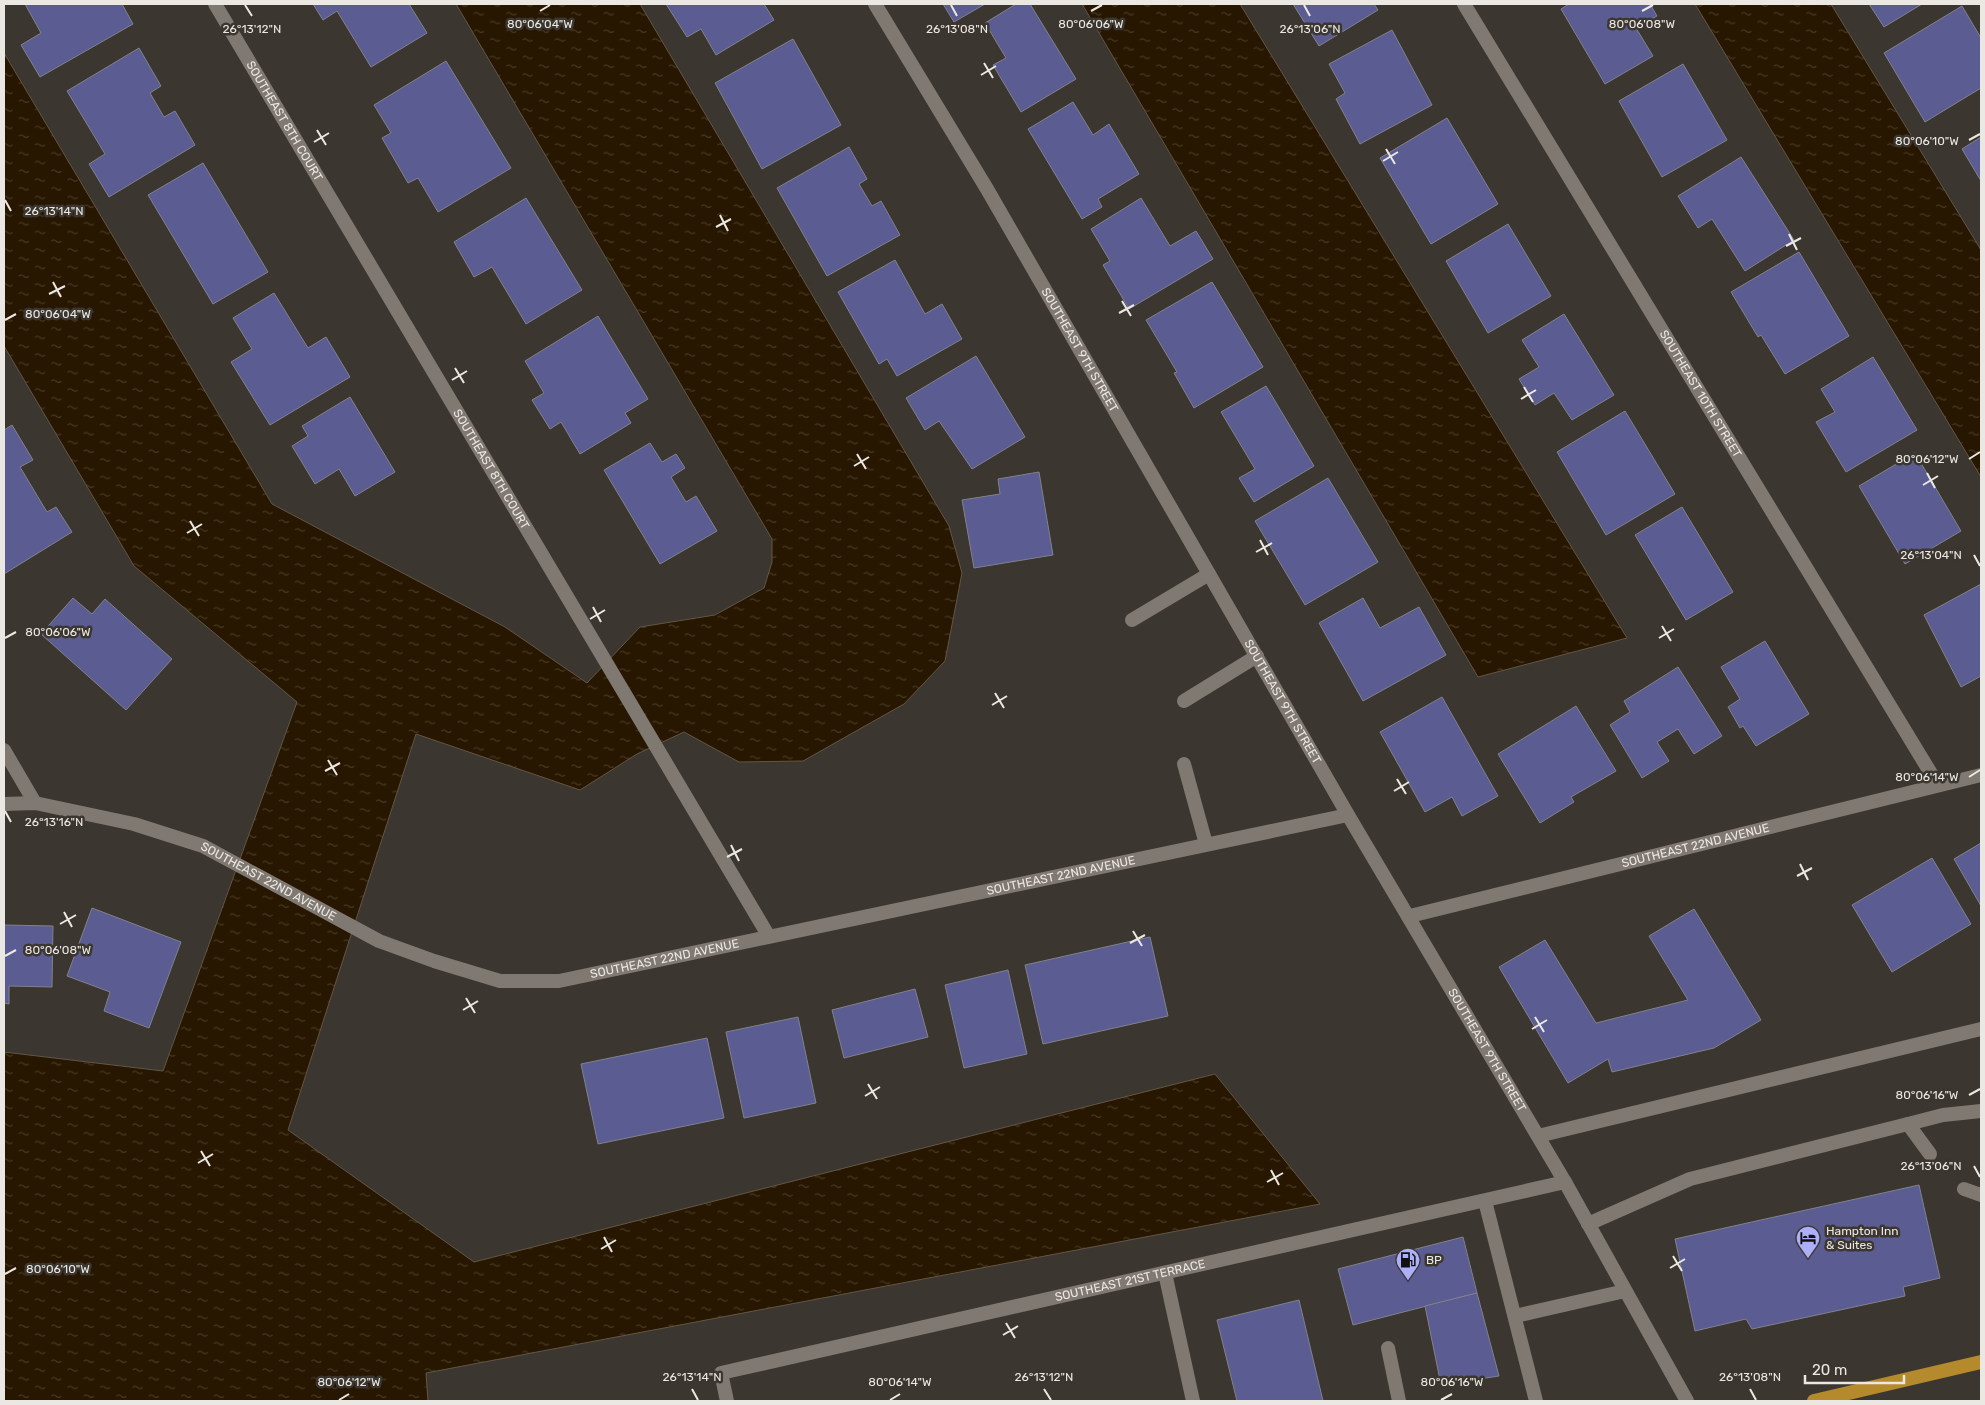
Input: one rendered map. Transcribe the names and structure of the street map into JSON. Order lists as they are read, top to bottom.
{
  "streets": {
    "street": [
      "SOUTHEAST 8TH COURT",
      "SOUTHEAST 9TH STREET",
      "SOUTHEAST 10TH STREET",
      "SOUTHEAST 22ND AVENUE",
      "SOUTHEAST 21ST TERRACE"
    ]
  },
  "crossings": [
    ["SOUTHEAST 8TH COURT", "SOUTHEAST 22ND AVENUE"],
    ["SOUTHEAST 9TH STREET", "SOUTHEAST 22ND AVENUE"],
    ["SOUTHEAST 9TH STREET", "SOUTHEAST 21ST TERRACE"],
    ["SOUTHEAST 10TH STREET", "SOUTHEAST 22ND AVENUE"]
  ],
  "places": {
    "hotel": ["Hampton Inn & Suites"],
    "fuel station": ["BP"]
  },
  "scale_bar": "20 m",
  "coordinates": [
    "80°06'04\"W",
    "80°06'06\"W",
    "80°06'08\"W",
    "26°13'06\"N",
    "26°13'12\"N",
    "26°13'08\"N",
    "80°06'10\"W",
    "26°13'14\"N",
    "80°06'12\"W",
    "26°13'04\"N",
    "80°06'14\"W",
    "26°13'16\"N",
    "80°06'16\"W"
  ]
}
